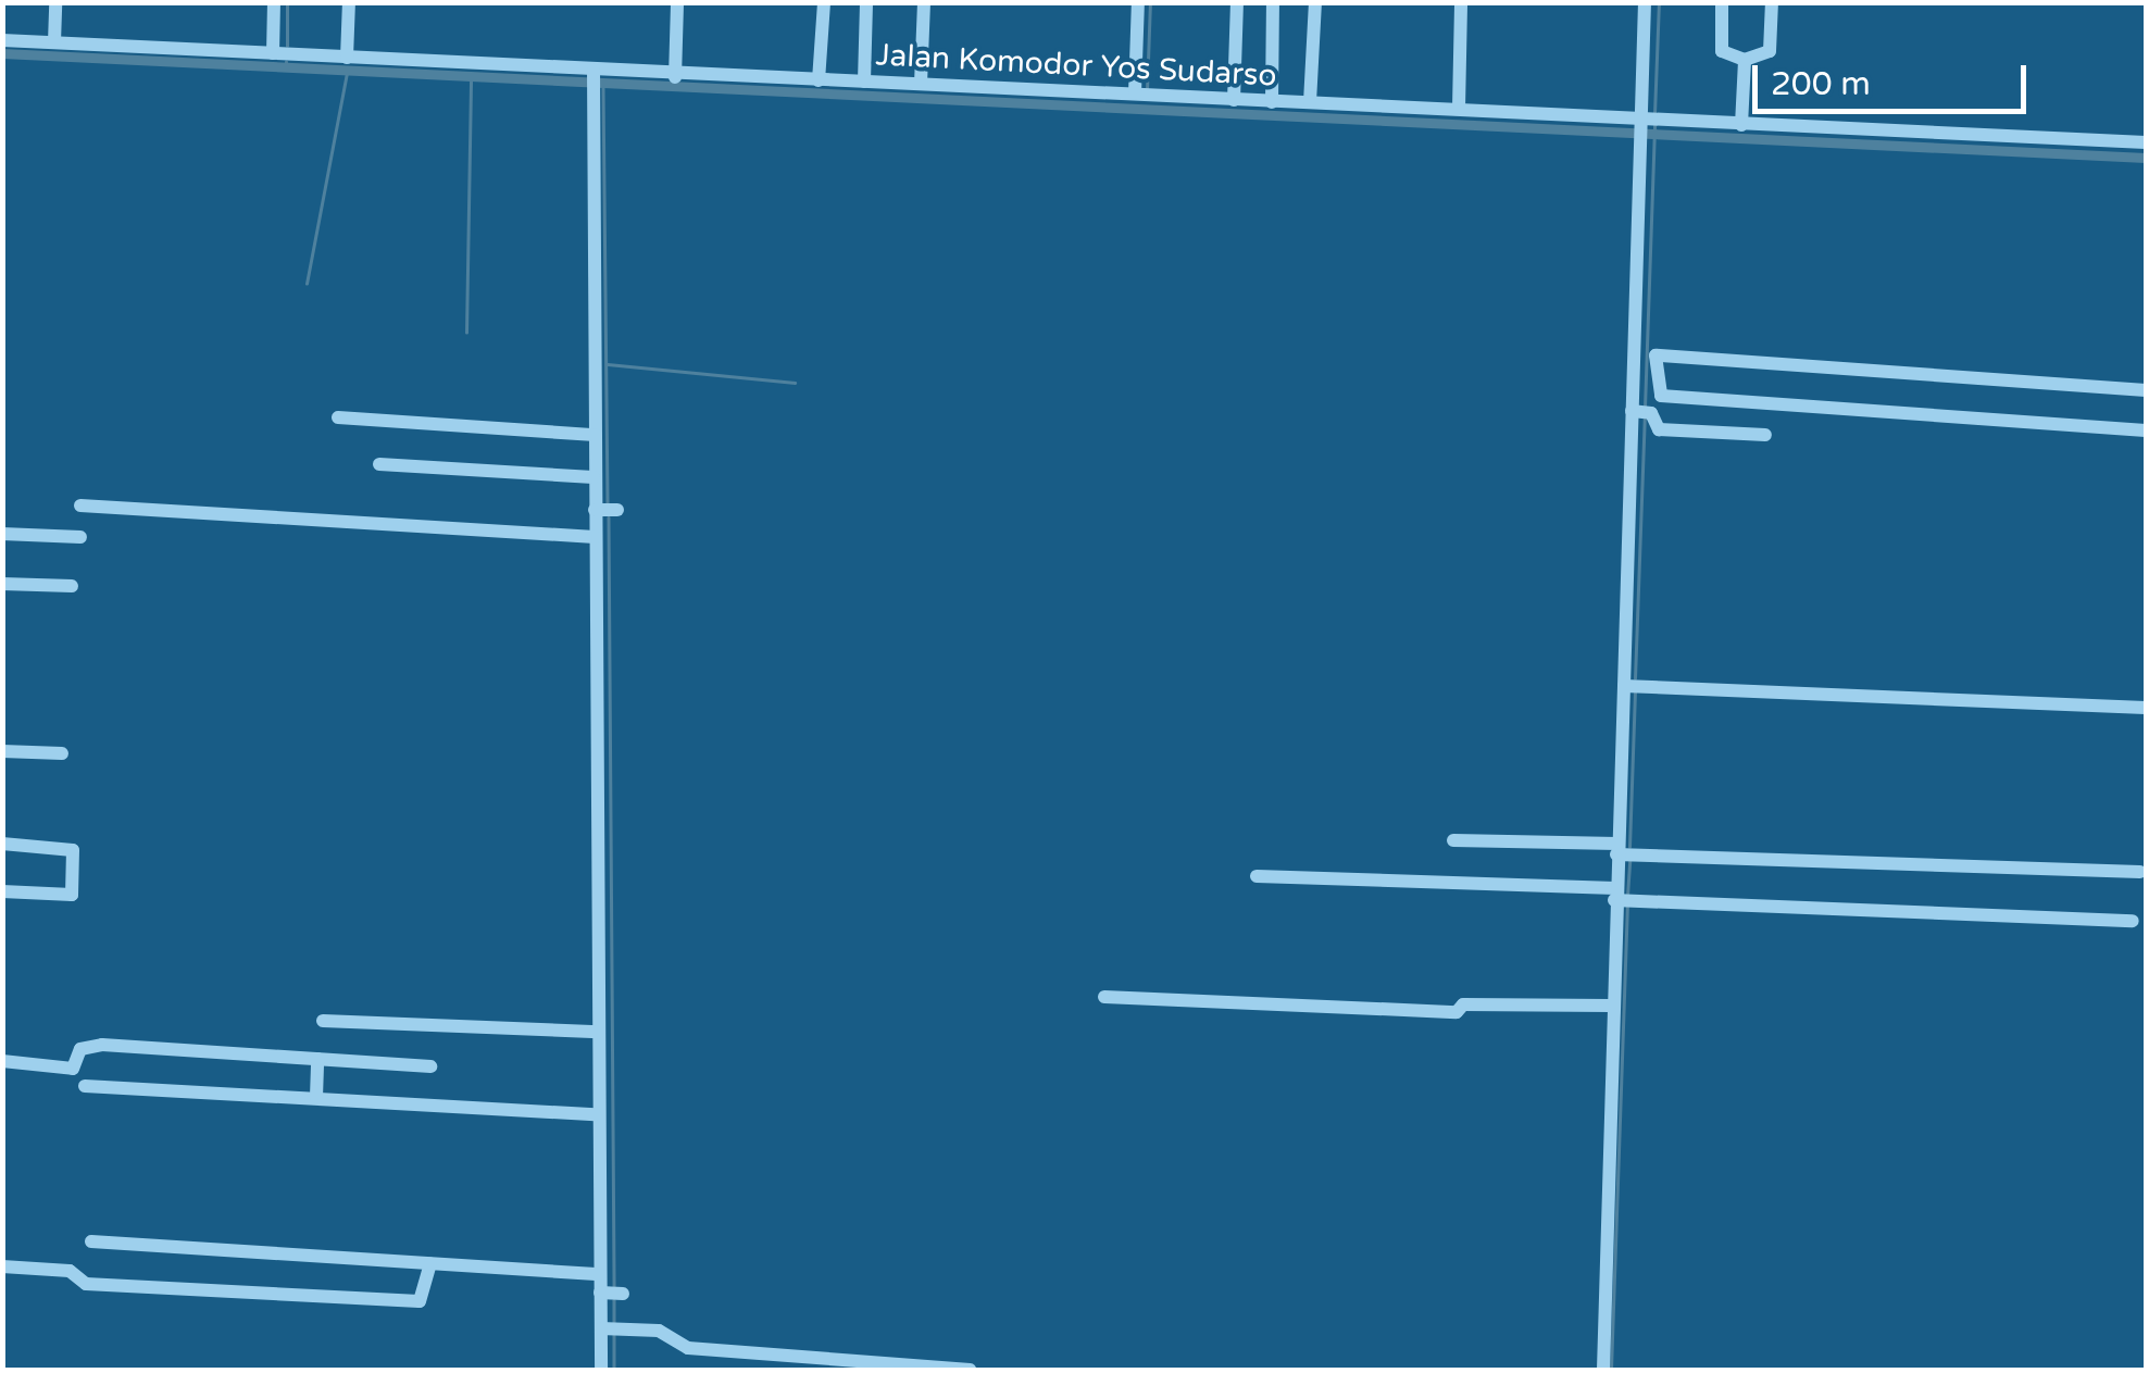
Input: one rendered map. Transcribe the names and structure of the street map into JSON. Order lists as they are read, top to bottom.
{
  "streets": {
    "street": ["Jalan Komodor Yos Sudarso"]
  },
  "scale_bar": "200 m"
}
